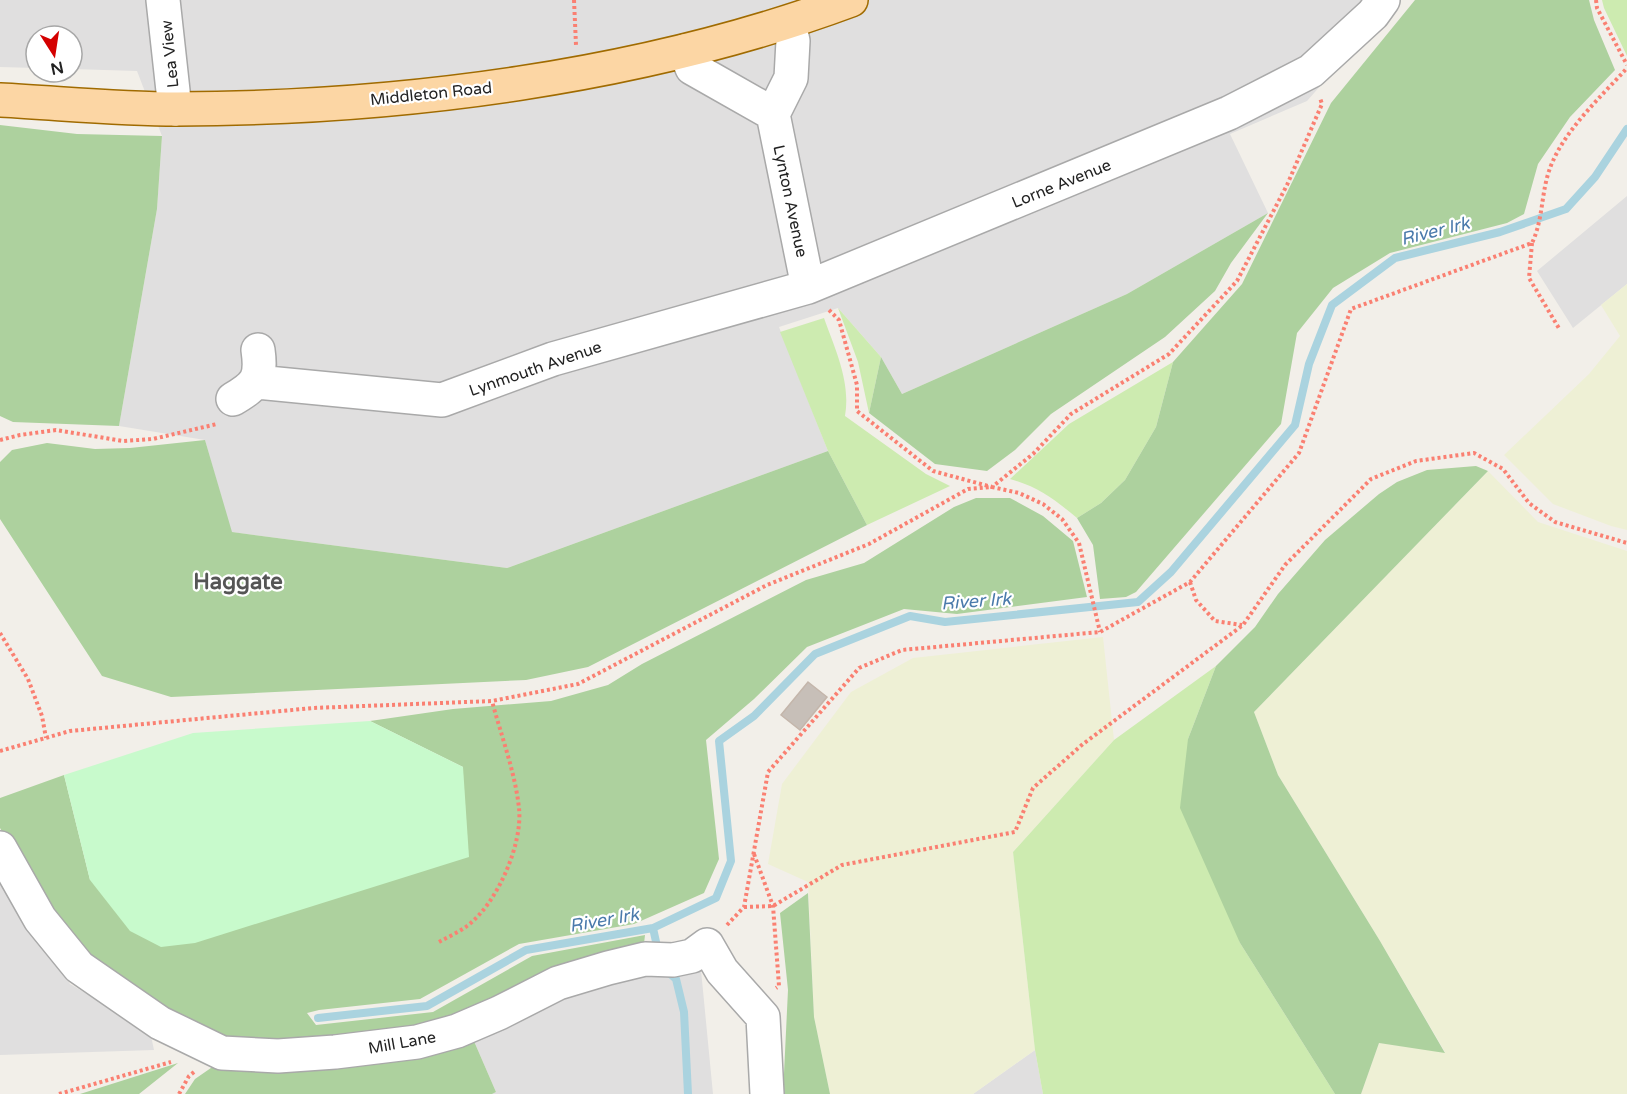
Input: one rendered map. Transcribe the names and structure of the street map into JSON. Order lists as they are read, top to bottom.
{
  "streets": {
    "main road": ["Middleton Road"],
    "street": [
      "Lea View",
      "Lorne Avenue",
      "Lynton Avenue",
      "Lynmouth Avenue",
      "Mill Lane"
    ]
  },
  "crossings": [
    ["Lea View", "Middleton Road"],
    ["Lorne Avenue", "Lynton Avenue"],
    ["Lorne Avenue", "Lynmouth Avenue"],
    ["Lynton Avenue", "Lynmouth Avenue"]
  ],
  "districts": ["Haggate"],
  "water": ["River Irk"],
  "north": "bottom"
}
